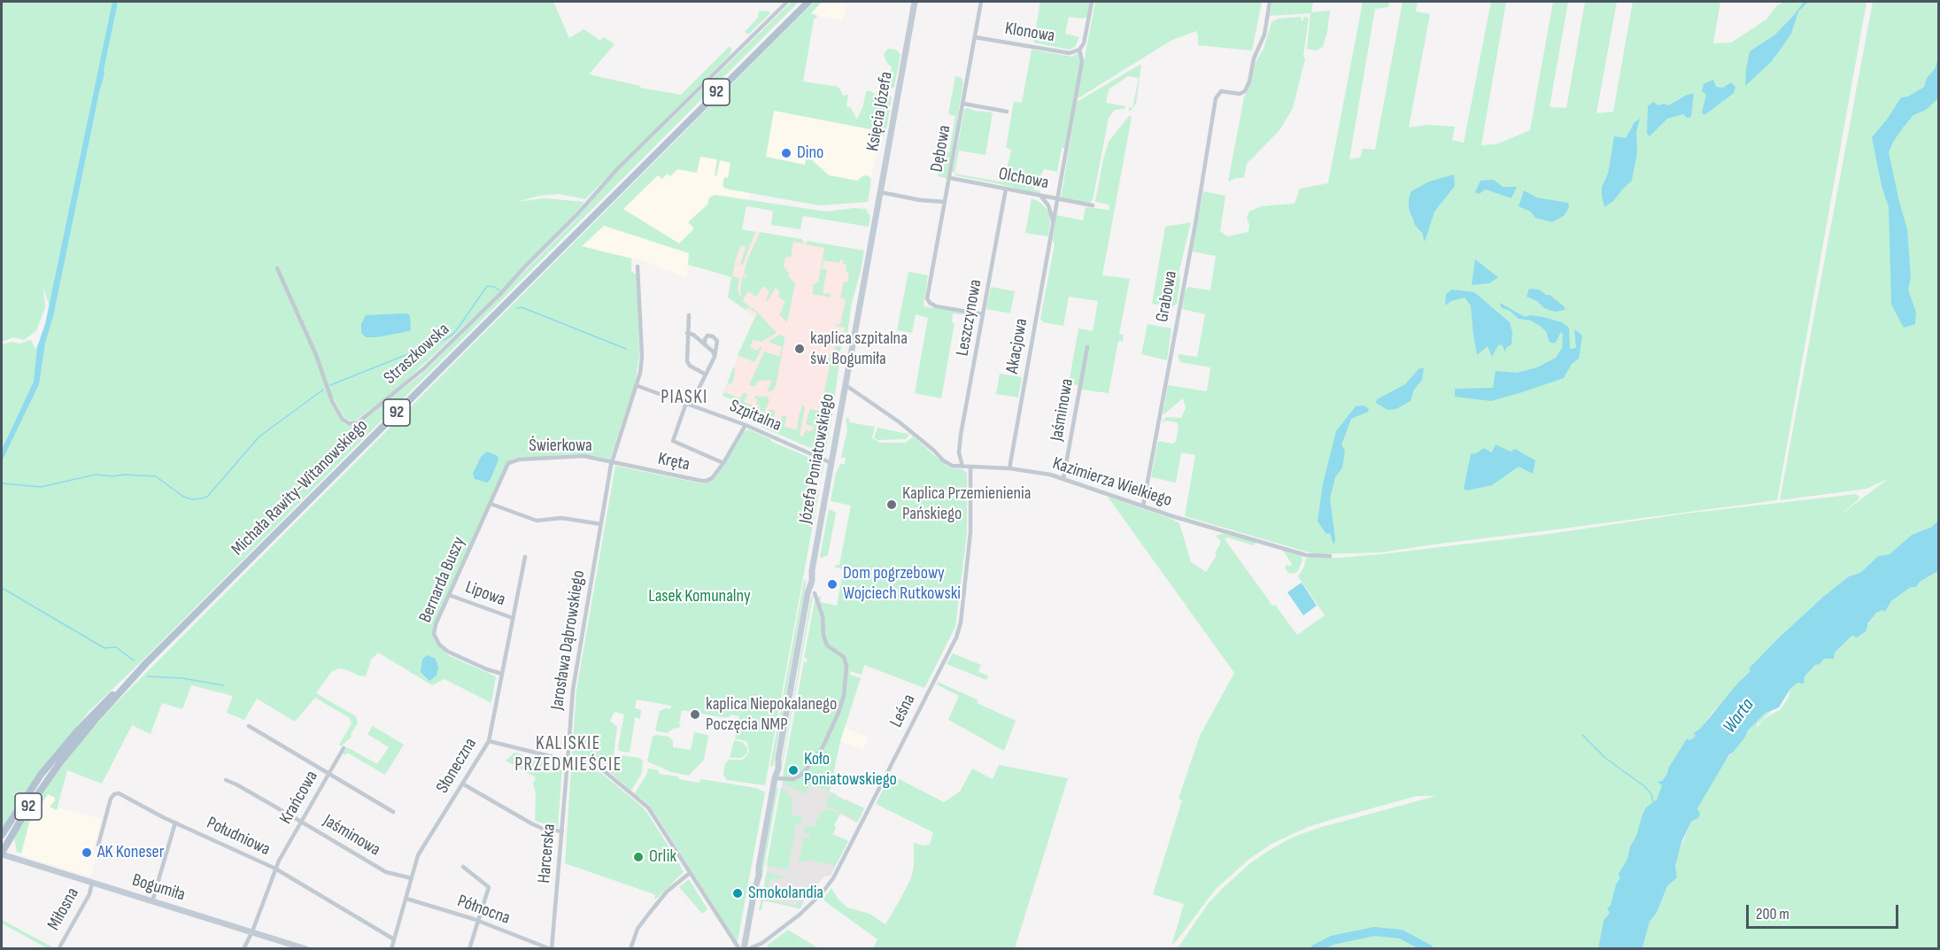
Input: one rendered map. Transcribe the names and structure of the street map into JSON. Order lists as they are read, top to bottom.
{
  "streets": {
    "main road": ["92", "Michała Rawity-Witanowskiego"],
    "street": [
      "Klonowa",
      "Księcia Józefa",
      "Dębowa",
      "Olchowa",
      "Grabowa",
      "Leszczynowa",
      "Akacjowa",
      "Straszkowska",
      "Jaśminowa",
      "Szpitalna",
      "Świerkowa",
      "Józefa Poniatowskiego",
      "Kręta",
      "Kazimierza Wielkiego",
      "Bernarda Buszy",
      "Lipowa",
      "Jarosława Dąbrowskiego",
      "Leśna",
      "Słoneczna",
      "Krańcowa",
      "Południowa",
      "Harcerska",
      "Bogumiła",
      "Miłosna",
      "Północna"
    ]
  },
  "crossings": [
    ["Klonowa", "Dębowa"],
    ["Klonowa", "Akacjowa"],
    ["92", "Michała Rawity-Witanowskiego"],
    ["Księcia Józefa", "Józefa Poniatowskiego"],
    ["Dębowa", "Olchowa"],
    ["Dębowa", "Leszczynowa"],
    ["Olchowa", "Leszczynowa"],
    ["Olchowa", "Akacjowa"],
    ["Grabowa", "Kazimierza Wielkiego"],
    ["Leszczynowa", "Kazimierza Wielkiego"],
    ["Akacjowa", "Kazimierza Wielkiego"],
    ["Jaśminowa", "Kazimierza Wielkiego"],
    ["Jaśminowa", "Słoneczna"],
    ["Jaśminowa", "Krańcowa"],
    ["Szpitalna", "Józefa Poniatowskiego"],
    ["Szpitalna", "Kręta"],
    ["Szpitalna", "Jarosława Dąbrowskiego"],
    ["Świerkowa", "Kręta"],
    ["Świerkowa", "Bernarda Buszy"],
    ["Świerkowa", "Jarosława Dąbrowskiego"],
    ["Kręta", "Jarosława Dąbrowskiego"],
    ["Kazimierza Wielkiego", "Leśna"],
    ["Michała Rawity-Witanowskiego", "Bogumiła"],
    ["Bernarda Buszy", "Lipowa"],
    ["Bernarda Buszy", "Słoneczna"],
    ["Lipowa", "Słoneczna"],
    ["Jarosława Dąbrowskiego", "Harcerska"],
    ["Słoneczna", "Południowa"],
    ["Słoneczna", "Północna"],
    ["Krańcowa", "Południowa"],
    ["Krańcowa", "Bogumiła"],
    ["Harcerska", "Północna"],
    ["Bogumiła", "Miłosna"]
  ],
  "districts": ["PIASKI", "KALISKIE PRZEDMIEŚCIE"],
  "water": ["Warta"],
  "parks": ["Lasek Komunalny"],
  "places": [
    "Dino",
    "kaplica szpitalna św. Bogumiła",
    "Kaplica Przemienienia Pańskiego",
    "Dom pogrzebowy Wojciech Rutkowski",
    "kaplica Niepokalanego Poczęcia NMP",
    "Koło Poniatowskiego",
    "AK Koneser",
    "Orlik",
    "Smokolandia"
  ],
  "scale_bar": "200 m"
}
